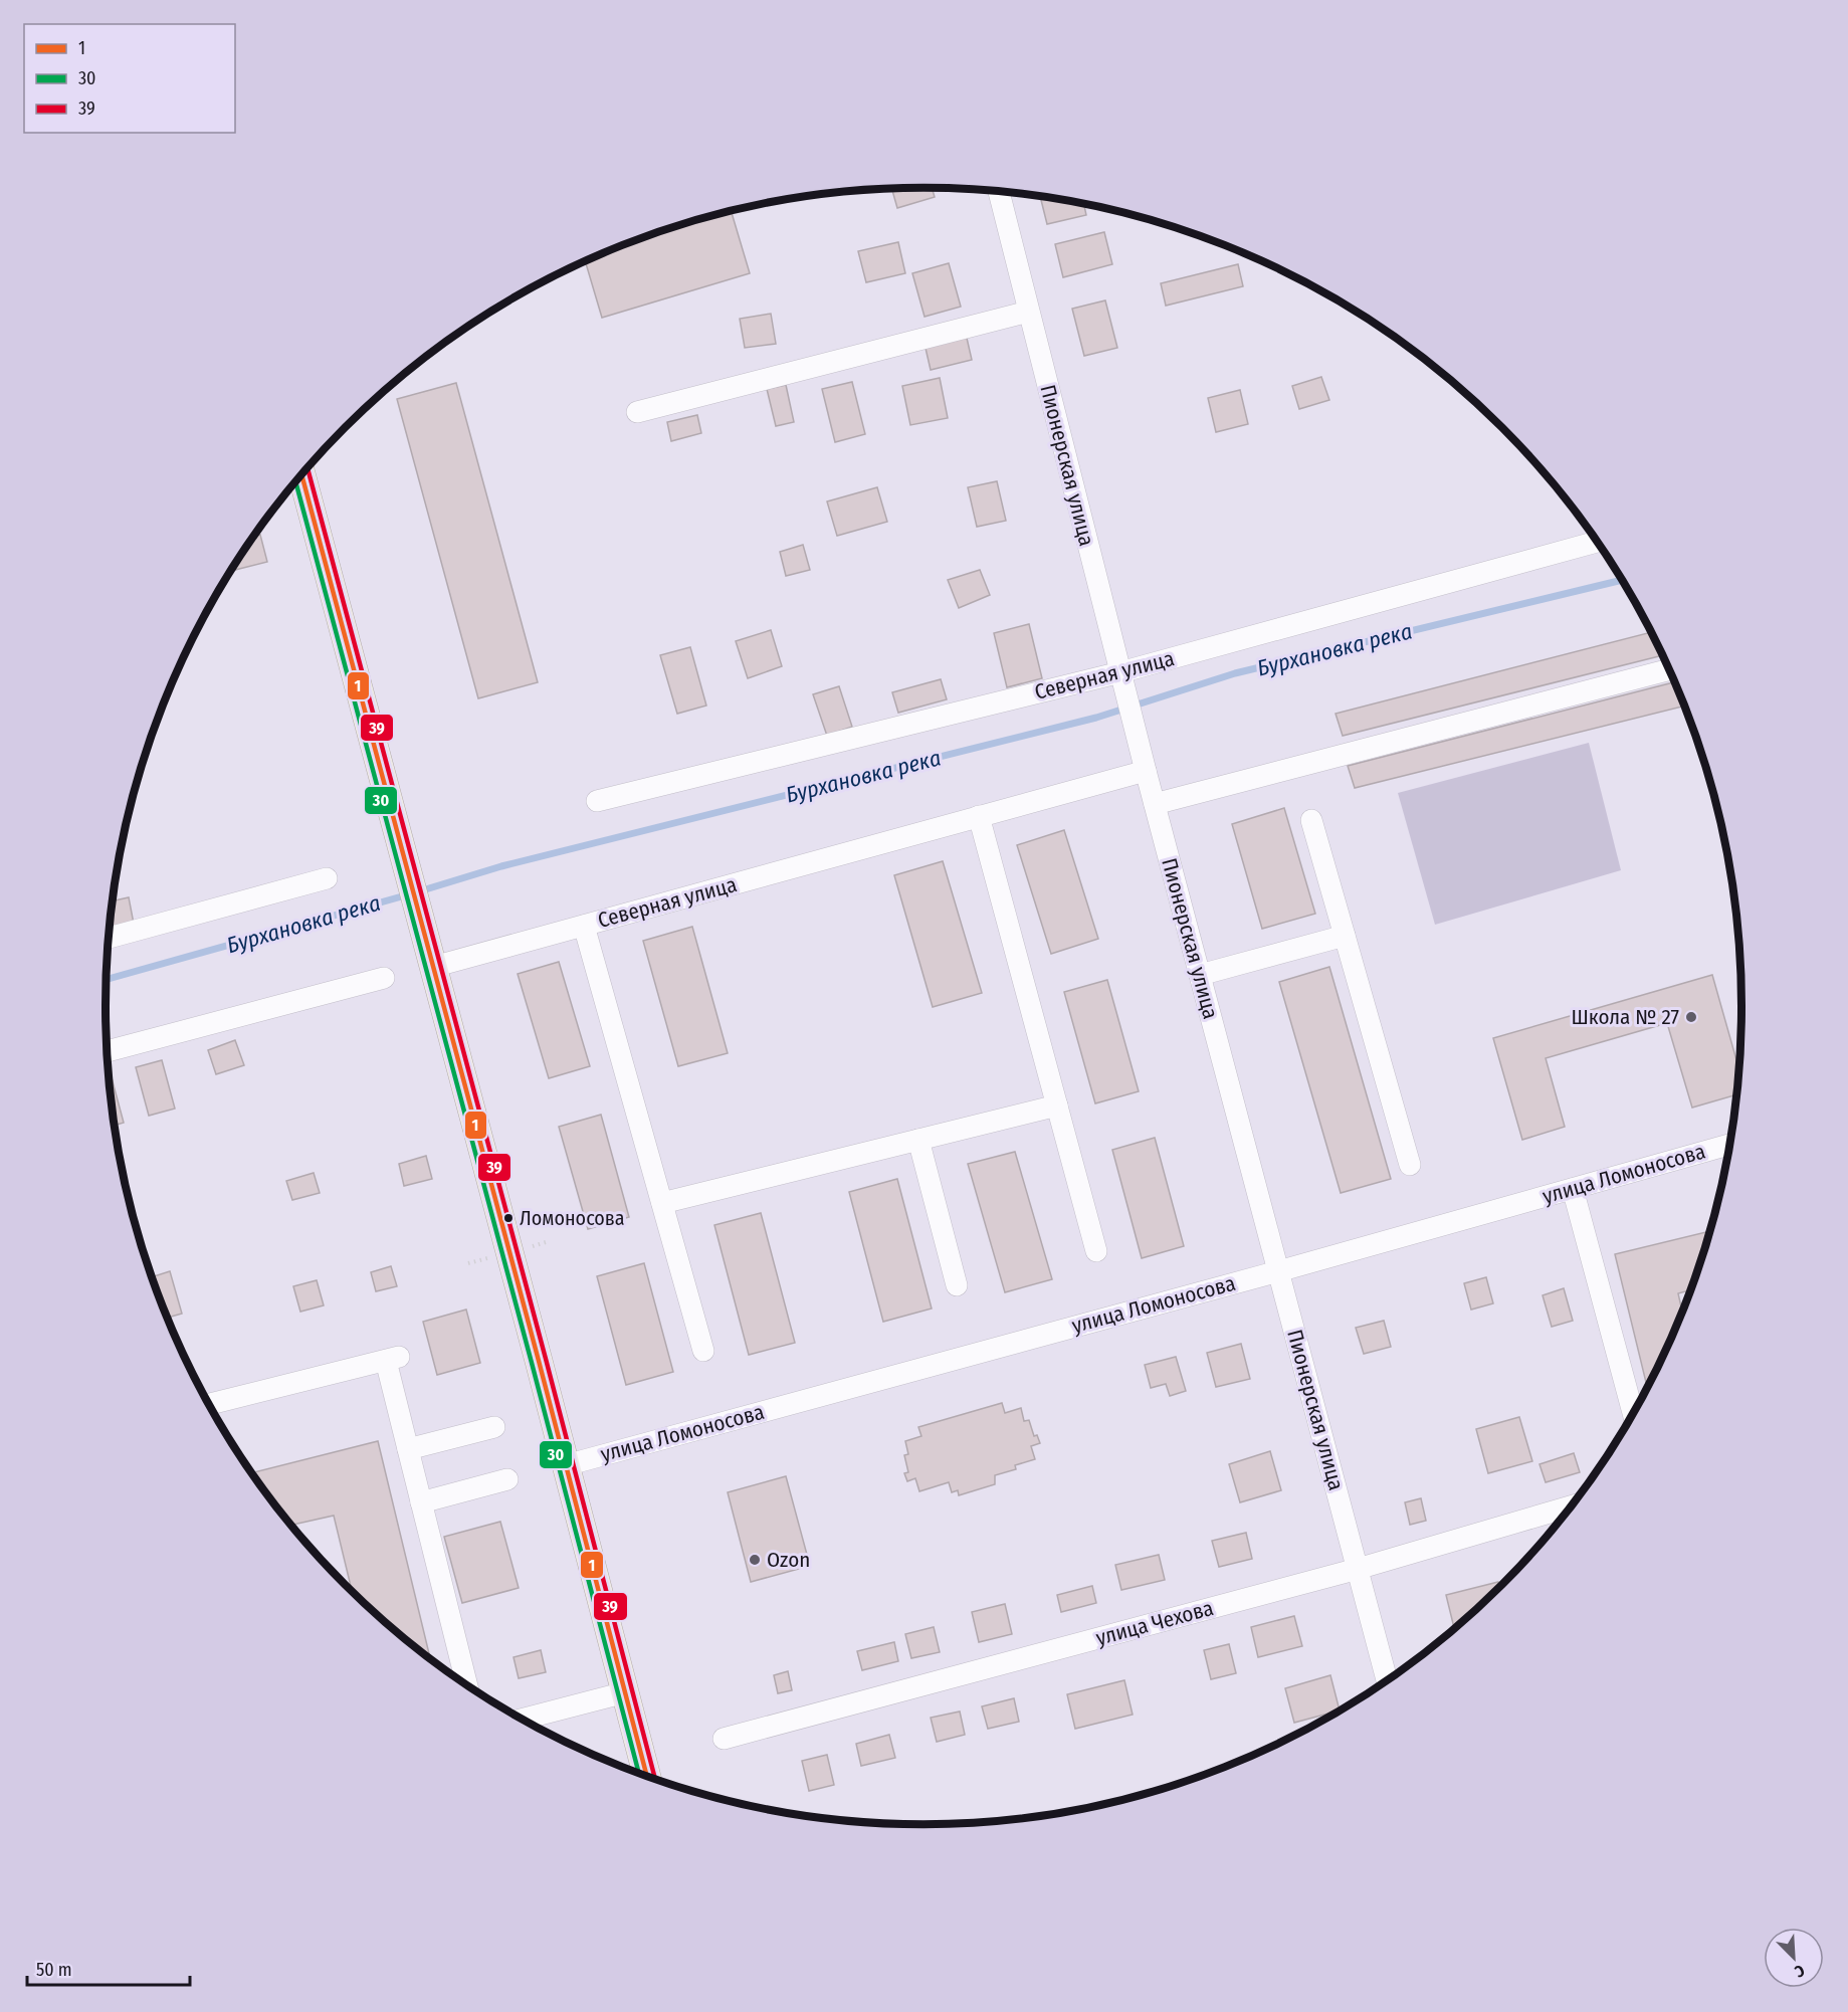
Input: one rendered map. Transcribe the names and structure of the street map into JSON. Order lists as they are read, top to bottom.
{
  "streets": {
    "street": [
      "Пионерская улица",
      "Северная улица",
      "улица Ломоносова",
      "улица Чехова"
    ]
  },
  "crossings": [
    ["Пионерская улица", "Северная улица"],
    ["Пионерская улица", "улица Ломоносова"],
    ["Пионерская улица", "улица Чехова"]
  ],
  "water": ["Бурхановка река"],
  "places": ["Школа № 27", "Ломоносова", "Ozon"],
  "lines": ["transit line 39", "transit line 1", "transit line 30"],
  "legend": ["1", "30", "39"],
  "scale_bar": "50 m",
  "north": "bottom right"
}
